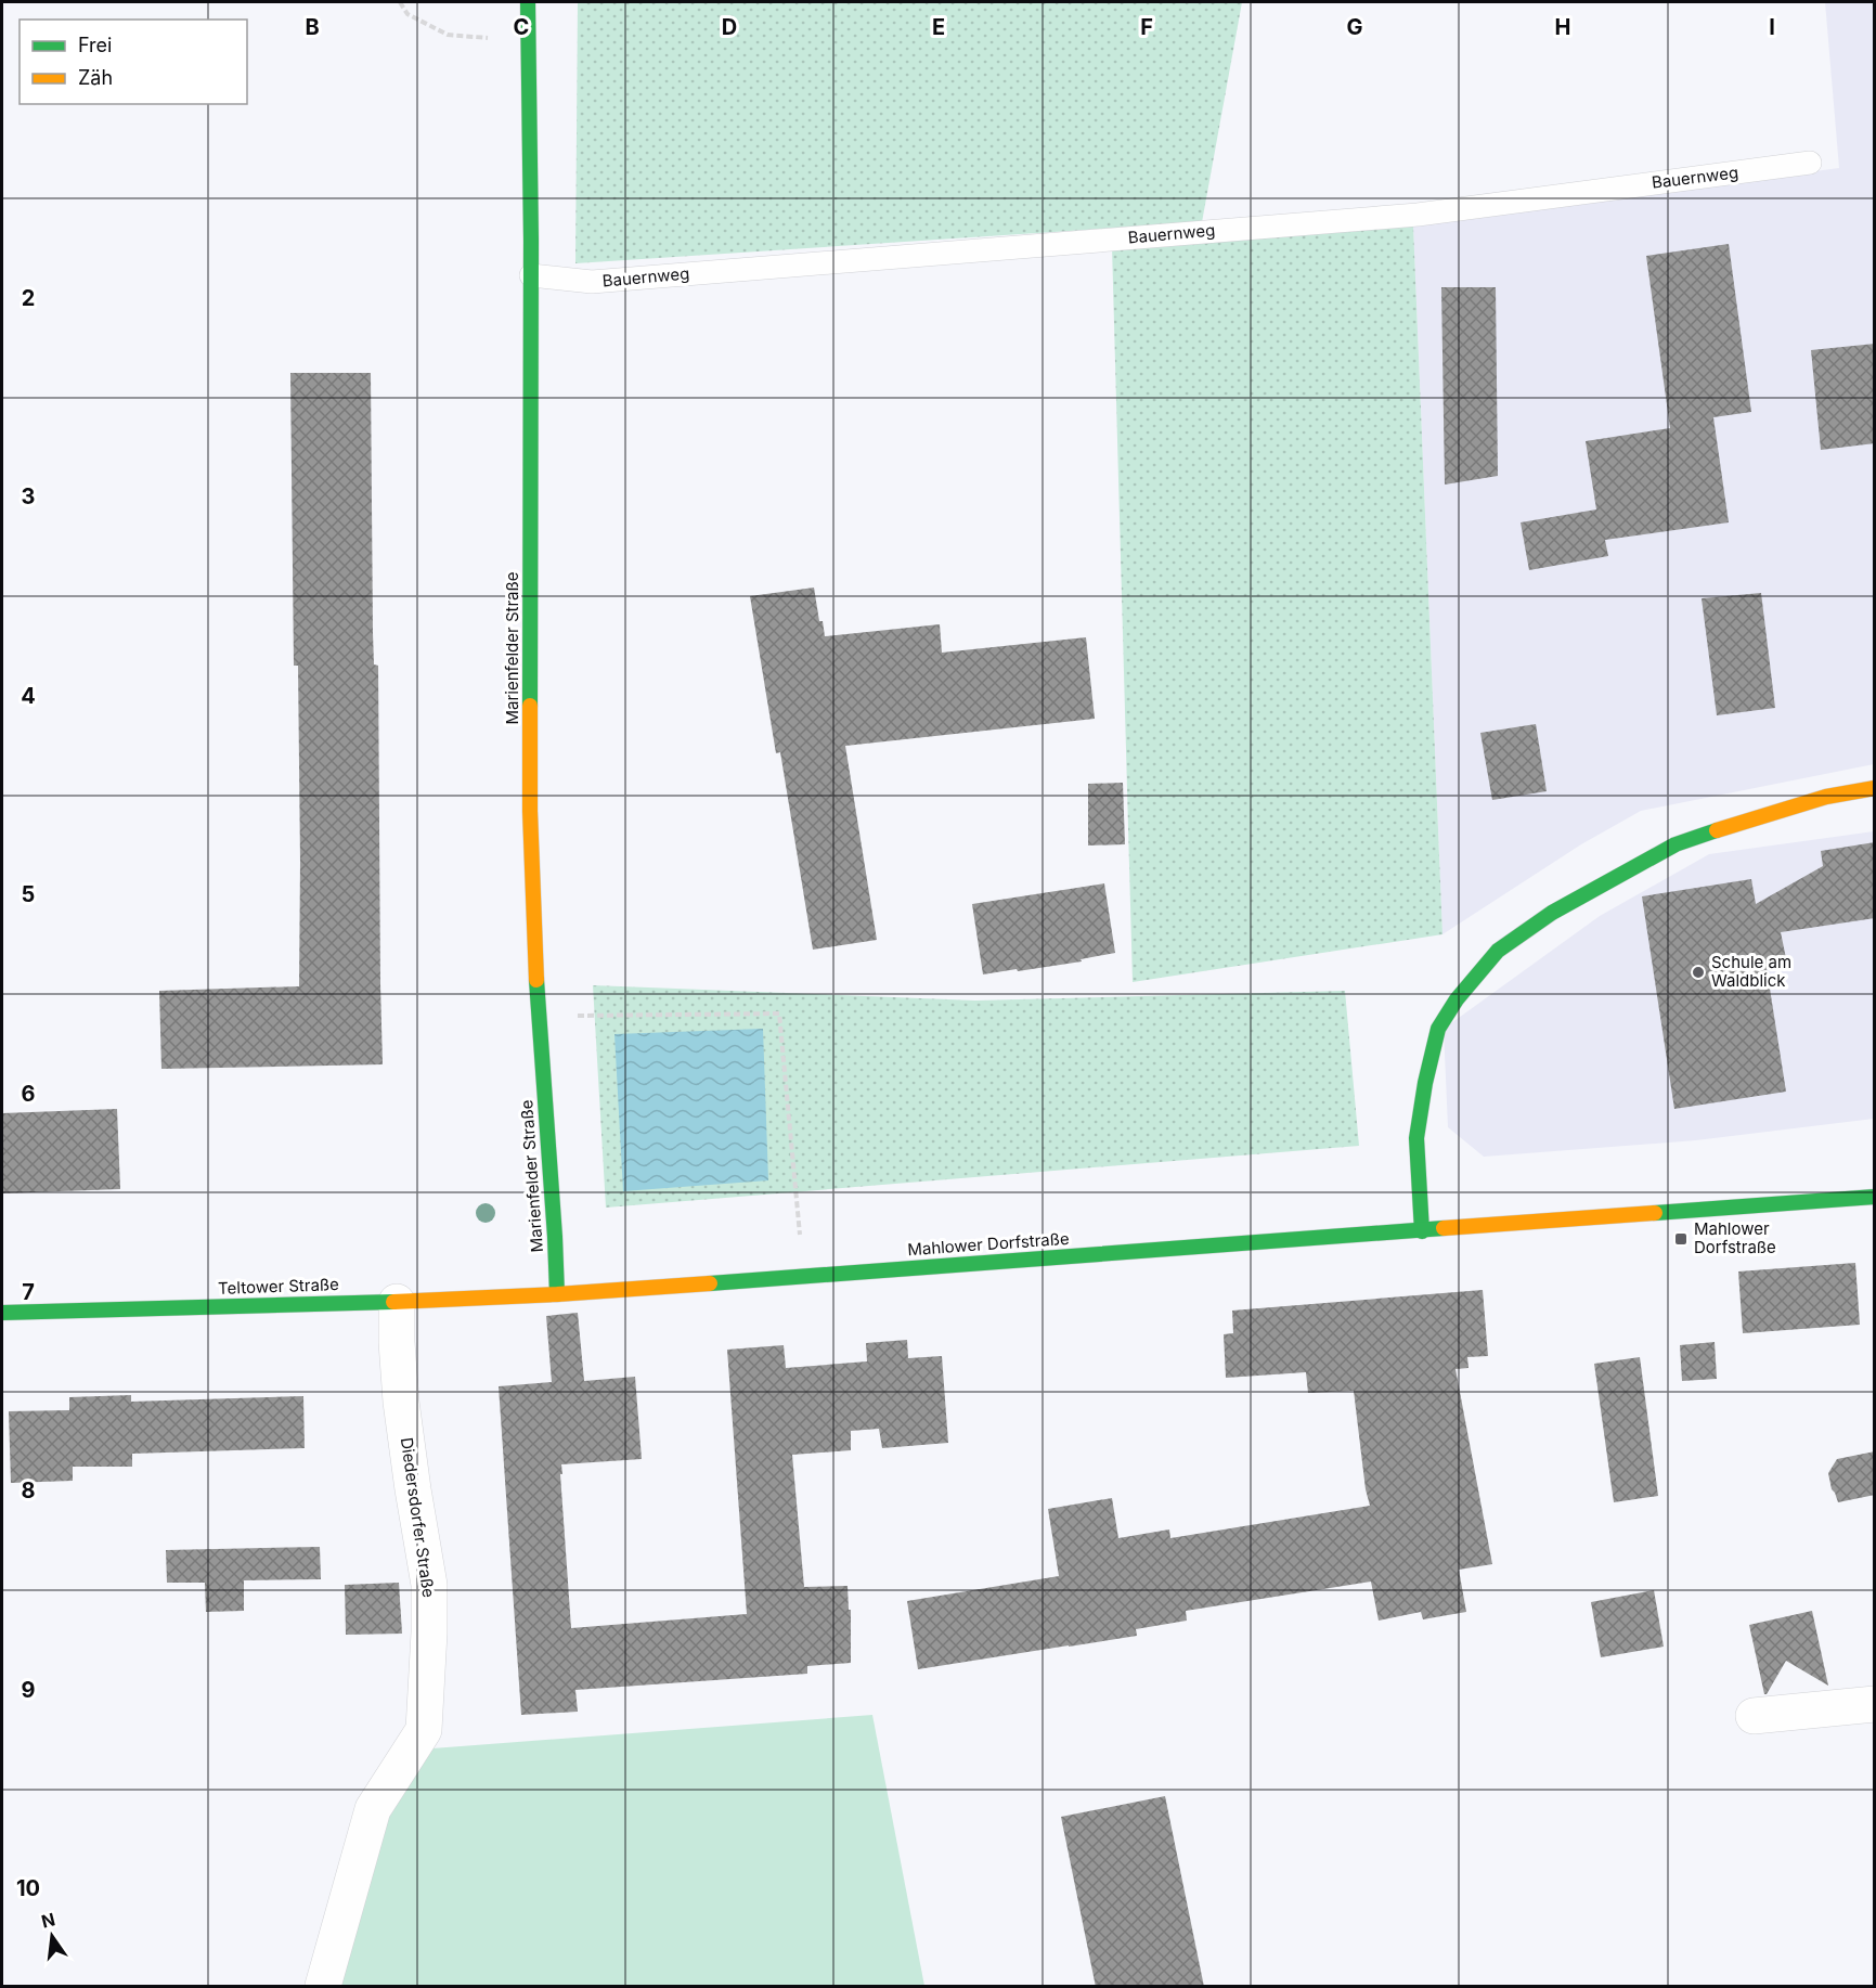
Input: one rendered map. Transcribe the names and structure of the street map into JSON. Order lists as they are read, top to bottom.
{
  "streets": {
    "street": [
      "Marienfelder Straße",
      "Mahlower Dorfstraße",
      "Teltower Straße",
      "Diedersdorfer Straße"
    ],
    "lane": ["Bauernweg"]
  },
  "crossings": [
    ["Bauernweg", "Marienfelder Straße"],
    ["Marienfelder Straße", "Mahlower Dorfstraße"],
    ["Marienfelder Straße", "Teltower Straße"],
    ["Mahlower Dorfstraße", "Teltower Straße"],
    ["Teltower Straße", "Diedersdorfer Straße"]
  ],
  "places": {
    "other": ["Schule am Waldblick"],
    "transit": ["Mahlower Dorfstraße"]
  },
  "legend": ["Frei", "Zäh"],
  "north": "top",
  "grid": {
    "columns": [
      "B",
      "C",
      "D",
      "E",
      "F",
      "G",
      "H",
      "I"
    ],
    "rows": [
      "2",
      "3",
      "4",
      "5",
      "6",
      "7",
      "8",
      "9",
      "10"
    ]
  }
}
